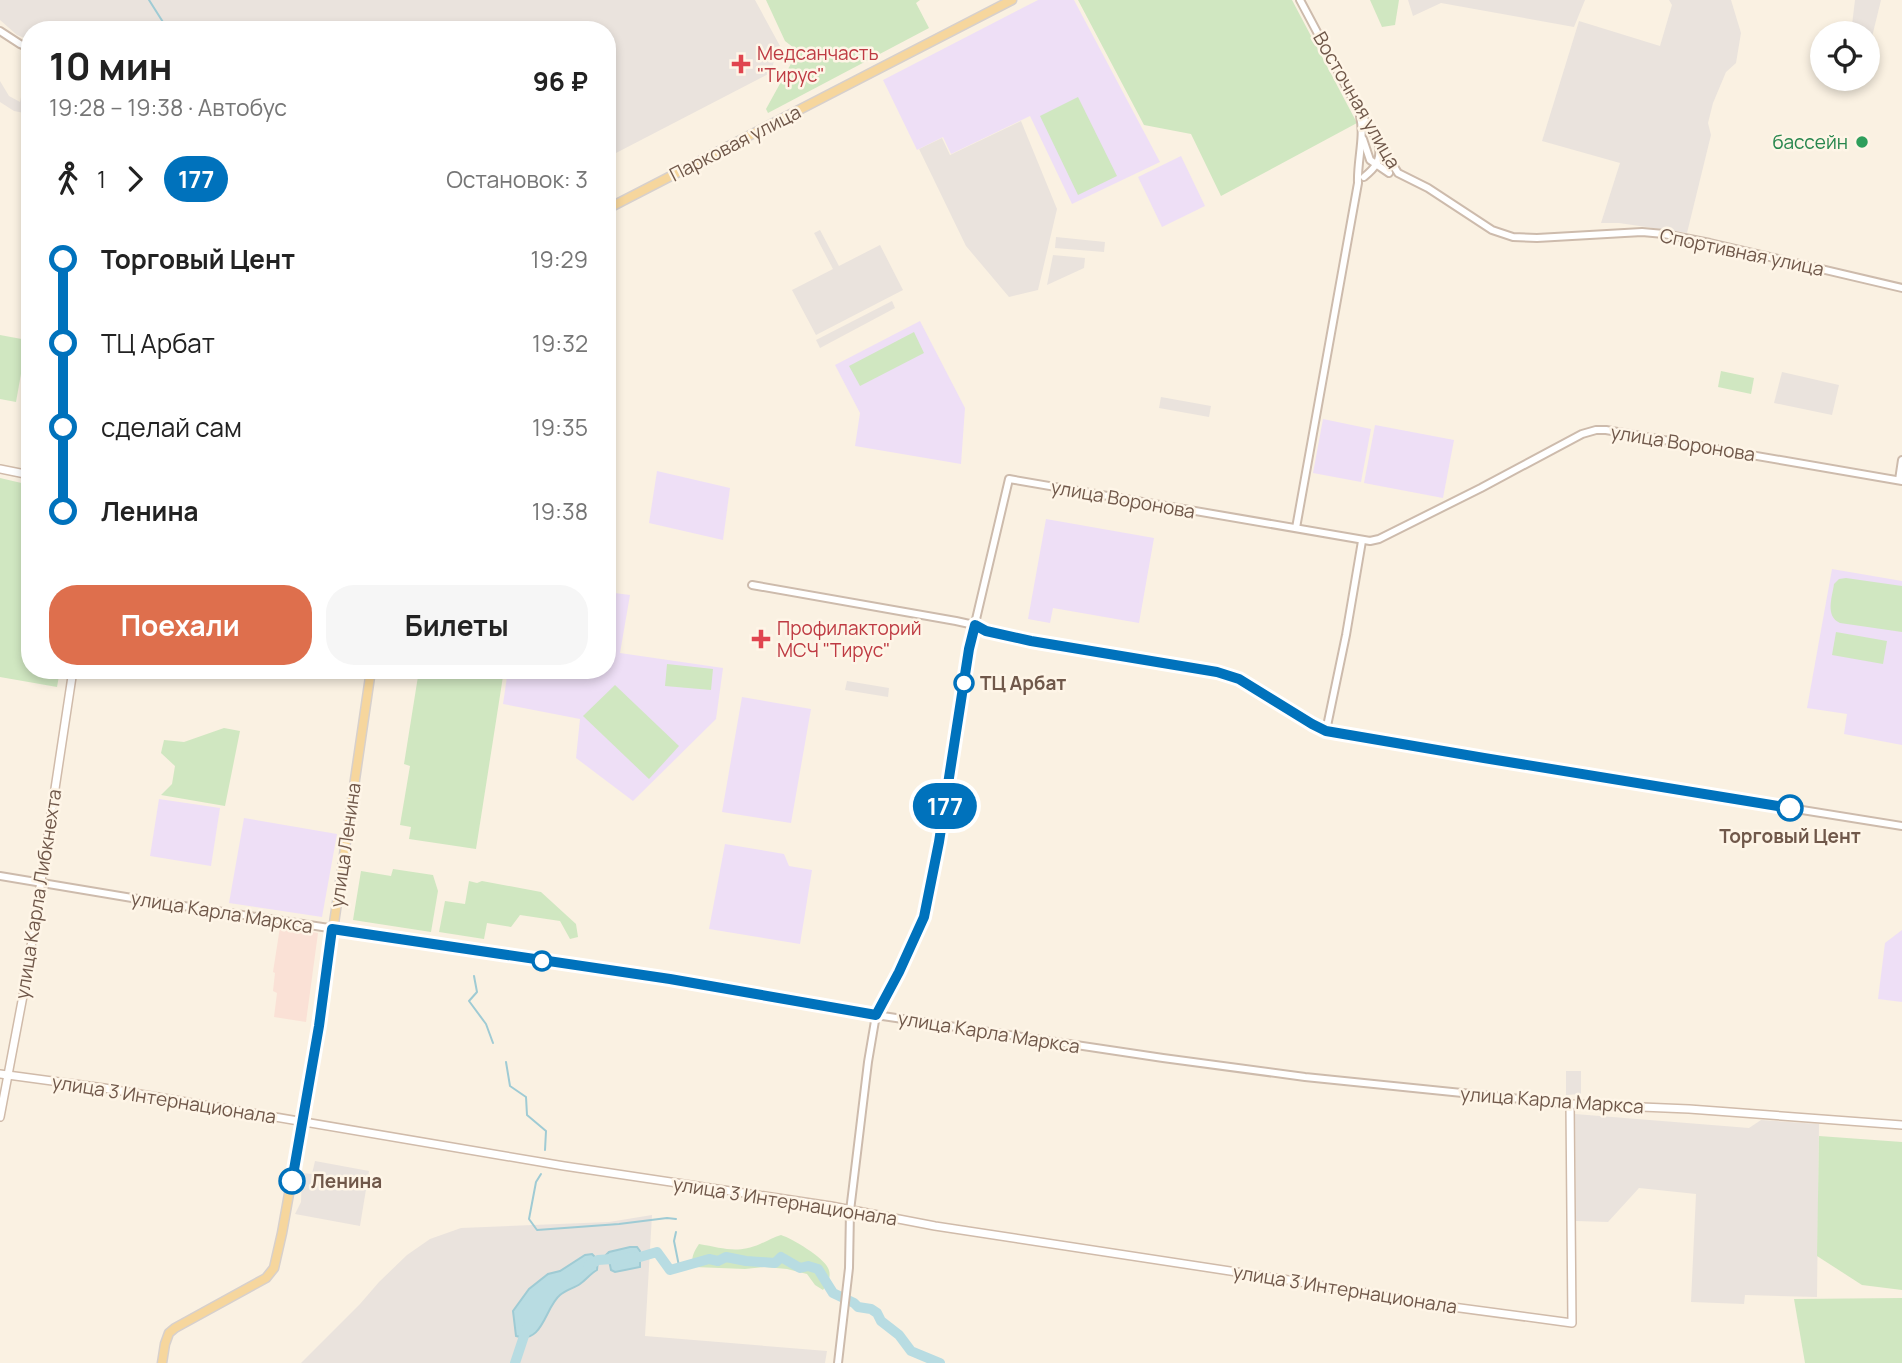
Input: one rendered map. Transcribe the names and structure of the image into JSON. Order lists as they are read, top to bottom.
{
  "streets": {
    "main road": [
      "Парковая улица",
      "улица Ленина",
      "улица Карла Либкнехта",
      "улица Карла Маркса",
      "улица 3 Интернационала"
    ],
    "street": ["Восточная улица", "Спортивная улица", "улица Воронова"]
  },
  "crossings": [
    ["Восточная улица", "Спортивная улица"],
    ["улица Ленина", "улица Карла Маркса"],
    ["улица Ленина", "улица 3 Интернационала"],
    ["улица Карла Либкнехта", "улица Карла Маркса"],
    ["улица Карла Либкнехта", "улица 3 Интернационала"],
    ["улица Карла Маркса", "улица 3 Интернационала"]
  ],
  "places": {
    "health": ["Медсанчасть \"Тирус\"", "Профилакторий МСЧ \"Тирус\""],
    "other": [
      "бассейн",
      "ТЦ Арбат",
      "Торговый Цент",
      "Ленина"
    ]
  },
  "lines": ["bus line 177"],
  "page": {
    "on_map": "177",
    "heading": ["10 мин", "19:28 – 19:38 · Автобус", "96 ₽"],
    "legs": ["1", "177", "Остановок: 3"],
    "list": [
      {
        "name": "Торговый Цент",
        "value": "19:29"
      },
      {
        "name": "ТЦ Арбат",
        "value": "19:32"
      },
      {
        "name": "сделай сам",
        "value": "19:35"
      },
      {
        "name": "Ленина",
        "value": "19:38"
      }
    ],
    "buttons": ["Поехали", "Билеты"]
  }
}
